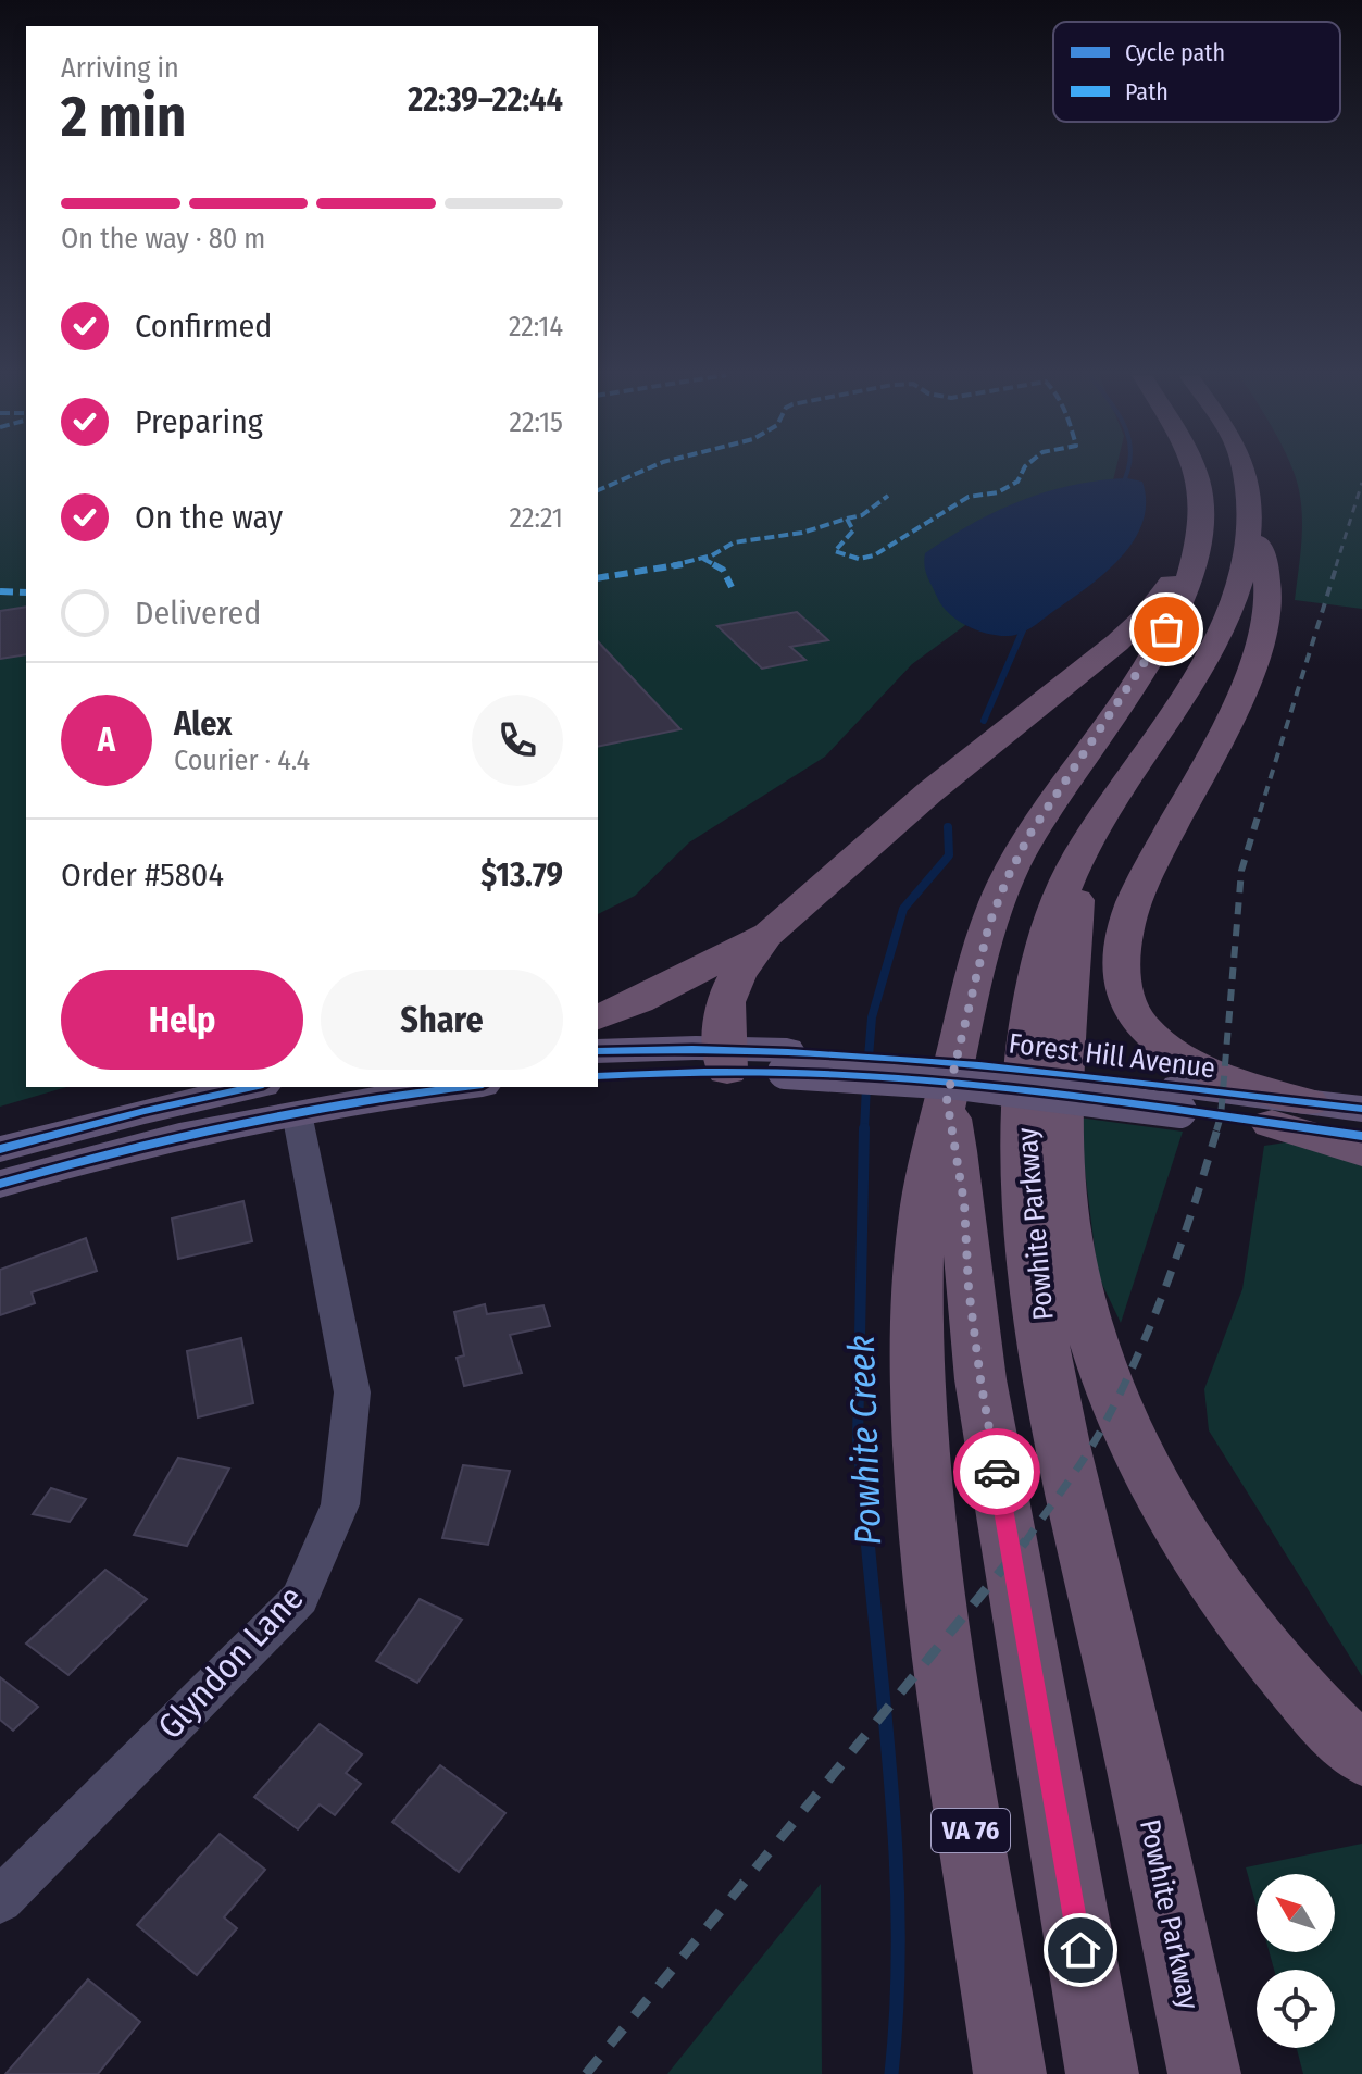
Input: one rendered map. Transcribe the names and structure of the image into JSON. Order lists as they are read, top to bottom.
{
  "streets": {
    "highway": ["Powhite Parkway", "VA 76"],
    "main road": ["Forest Hill Avenue"],
    "street": ["Glyndon Lane"]
  },
  "water": ["Powhite Creek"],
  "legend": ["Cycle path", "Path"],
  "north": "top left",
  "page": {
    "heading": ["2 min", "Arriving in", "22:39–22:44"],
    "panel": [
      "Alex",
      "Courier · 4.4",
      "Order #5804",
      "$13.79"
    ],
    "bar": "On the way · 80 m",
    "list": [
      ["Confirmed", "22:14"],
      ["Preparing", "22:15"],
      ["On the way", "22:21"],
      "Delivered"
    ],
    "round": "A",
    "buttons": ["Help", "Share"]
  }
}
